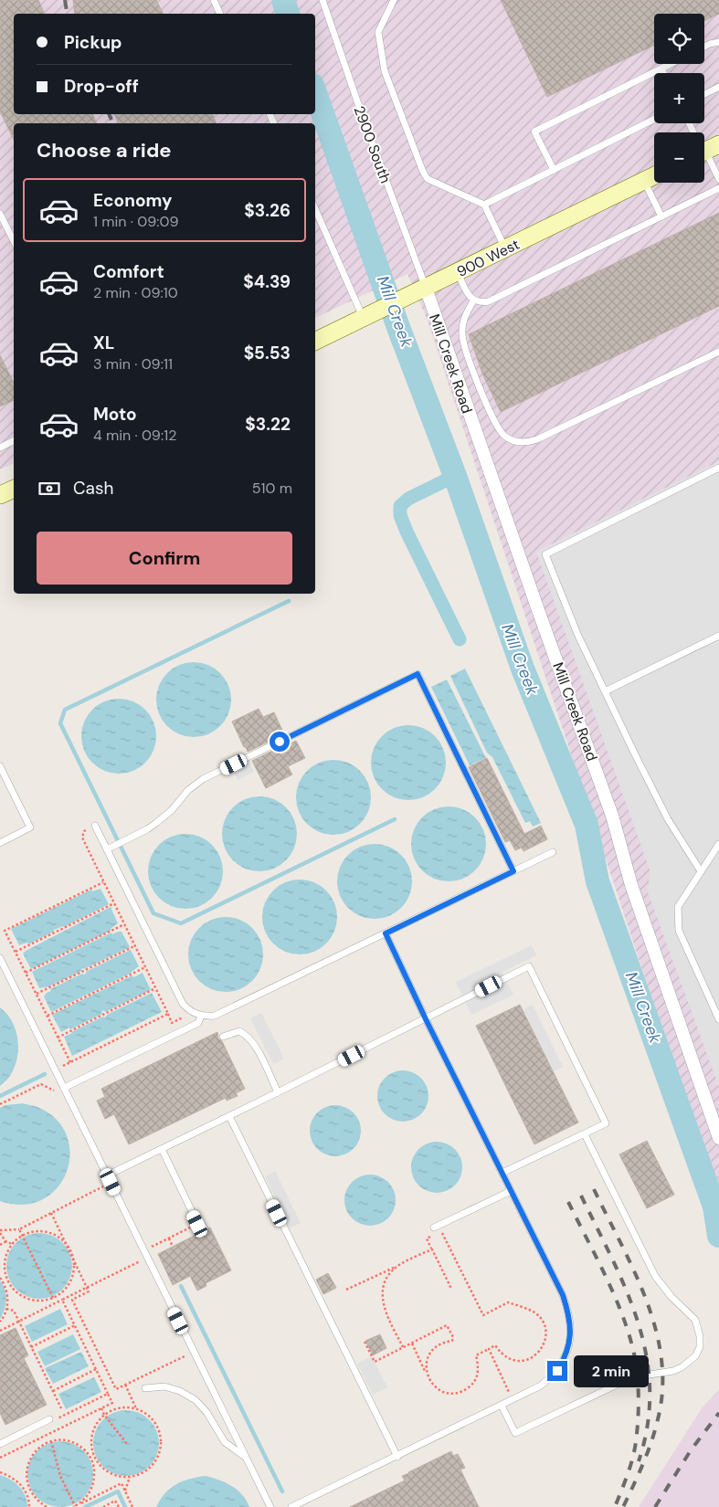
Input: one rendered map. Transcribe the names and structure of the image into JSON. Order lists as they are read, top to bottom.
{
  "streets": {
    "main road": ["900 West"],
    "street": ["Mill Creek Road"],
    "lane": ["2900 South"]
  },
  "crossings": [
    ["2900 South", "900 West"],
    ["2900 South", "Mill Creek Road"],
    ["900 West", "Mill Creek Road"]
  ],
  "water": ["Mill Creek"],
  "page": {
    "map_buttons": ["+", "−"],
    "banner": ["Pickup", "Drop-off"],
    "heading": "Choose a ride",
    "list": [
      {
        "name": "Economy",
        "note": "1 min · 09:09",
        "value": "$3.26"
      },
      {
        "name": "Comfort",
        "note": "2 min · 09:10",
        "value": "$4.39"
      },
      {
        "name": "XL",
        "note": "3 min · 09:11",
        "value": "$5.53"
      },
      {
        "name": "Moto",
        "note": "4 min · 09:12",
        "value": "$3.22"
      }
    ],
    "pay": ["Cash", "510 m"],
    "buttons": "Confirm",
    "bubble": "2 min"
  }
}
